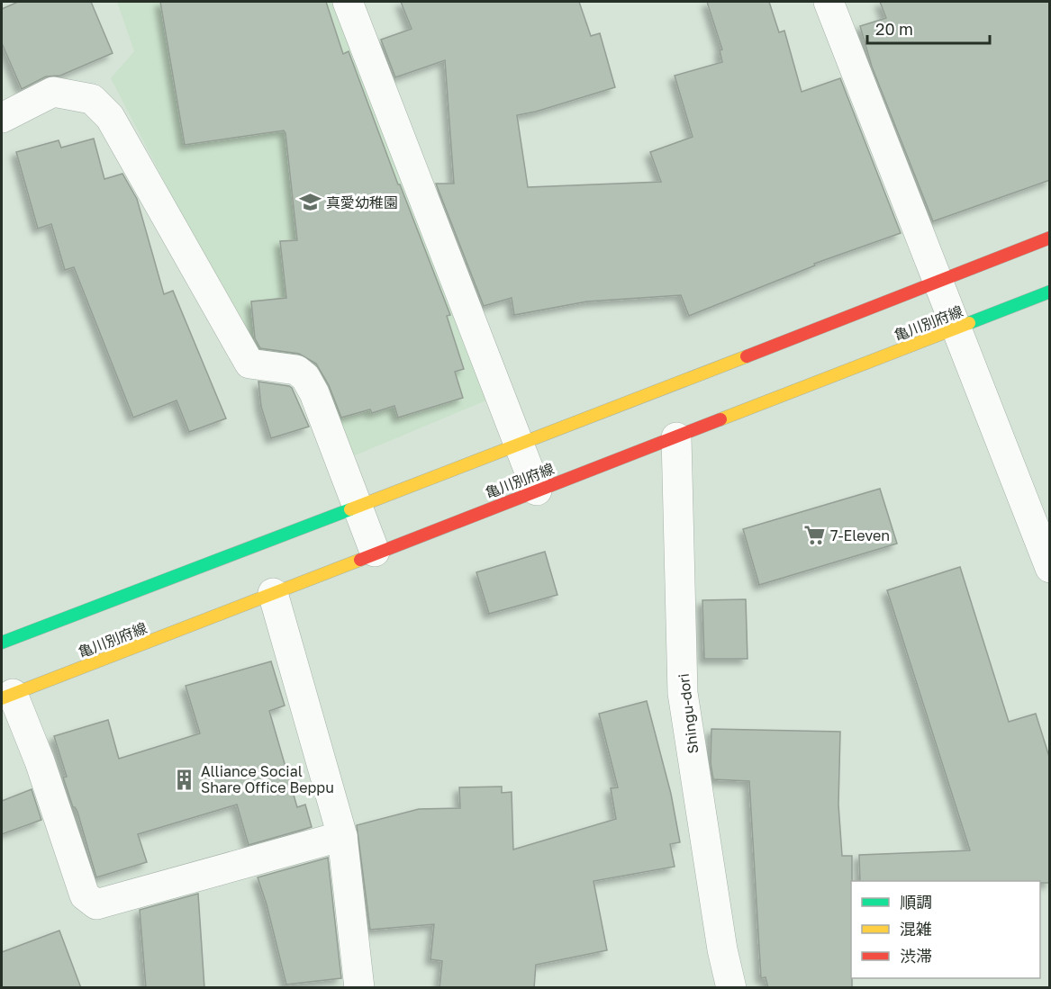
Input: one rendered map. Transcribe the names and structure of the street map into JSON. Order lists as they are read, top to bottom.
{
  "streets": {
    "main road": ["亀川別府線"],
    "street": ["Shingu-dori"]
  },
  "crossings": [
    ["亀川別府線", "Shingu-dori"]
  ],
  "places": {
    "school or university": ["真愛幼稚園"],
    "supermarket": ["7-Eleven"],
    "building": ["Alliance Social Share Office Beppu"]
  },
  "legend": ["順調", "混雑", "渋滞"],
  "scale_bar": "20 m"
}
